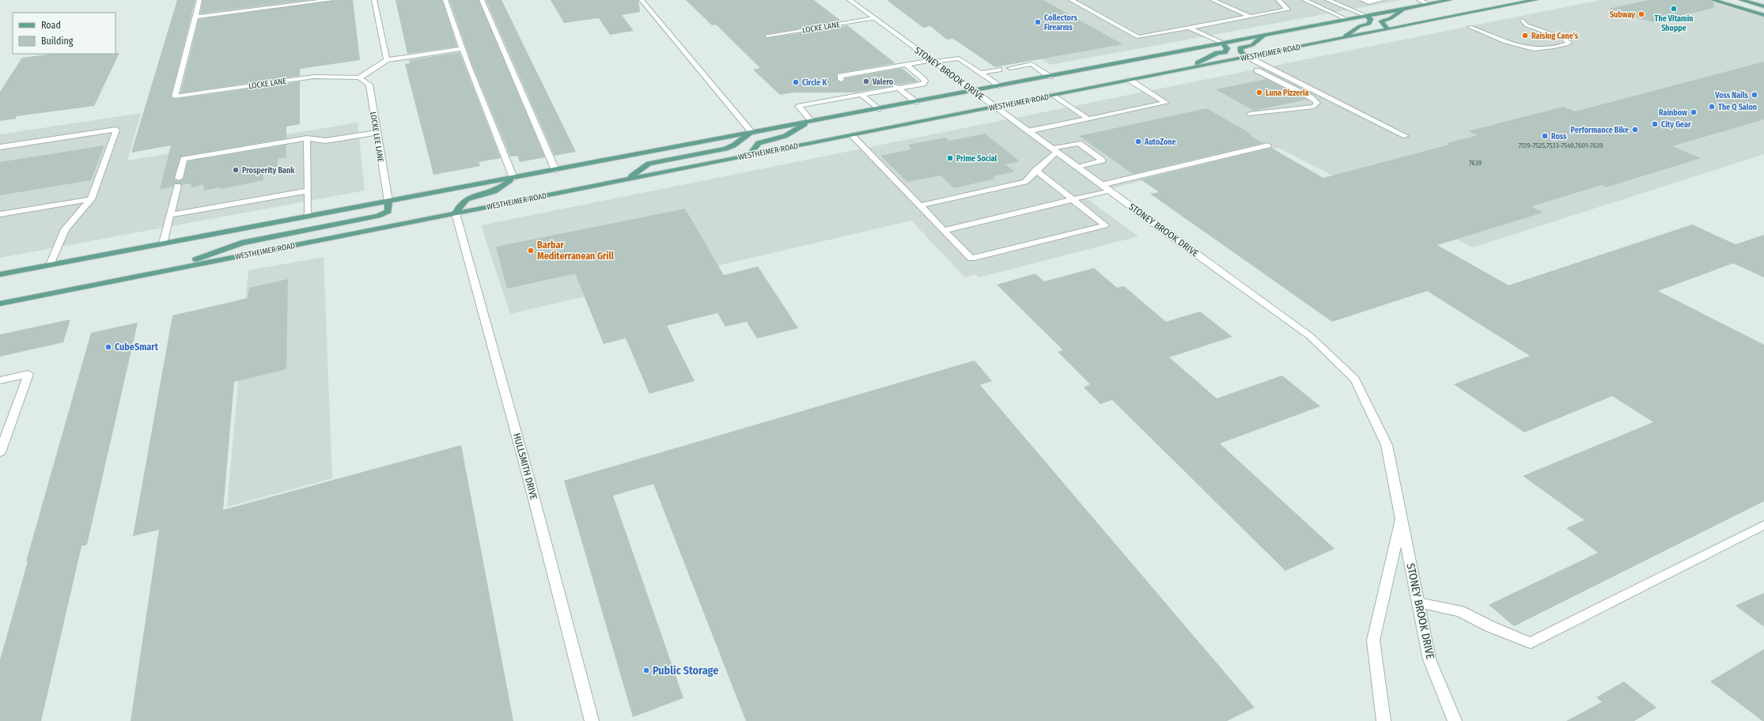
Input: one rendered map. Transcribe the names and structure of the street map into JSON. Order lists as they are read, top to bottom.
{
  "streets": {
    "main road": ["WESTHEIMER ROAD"],
    "street": [
      "LOCKE LANE",
      "STONEY BROOK DRIVE",
      "LOCKE LEE LANE",
      "HULLSMITH DRIVE"
    ]
  },
  "crossings": [
    ["LOCKE LANE", "STONEY BROOK DRIVE"],
    ["LOCKE LANE", "LOCKE LEE LANE"],
    ["WESTHEIMER ROAD", "STONEY BROOK DRIVE"],
    ["WESTHEIMER ROAD", "LOCKE LEE LANE"],
    ["WESTHEIMER ROAD", "HULLSMITH DRIVE"]
  ],
  "places": [
    "The Vitamin Shoppe",
    "Subway",
    "Collectors Firearms",
    "Raising Cane's",
    "Valero",
    "Circle K",
    "Luna Pizzeria",
    "Voss Nails",
    "The Q Salon",
    "Rainbow",
    "City Gear",
    "Performance Bike",
    "Ross",
    "AutoZone",
    "Prime Social",
    "Prosperity Bank",
    "Barbar Mediterranean Grill",
    "CubeSmart",
    "Public Storage"
  ],
  "house_numbers": ["7519-7525,7533-7549,7601-7639", "7639"],
  "legend": ["Road", "Building"]
}
